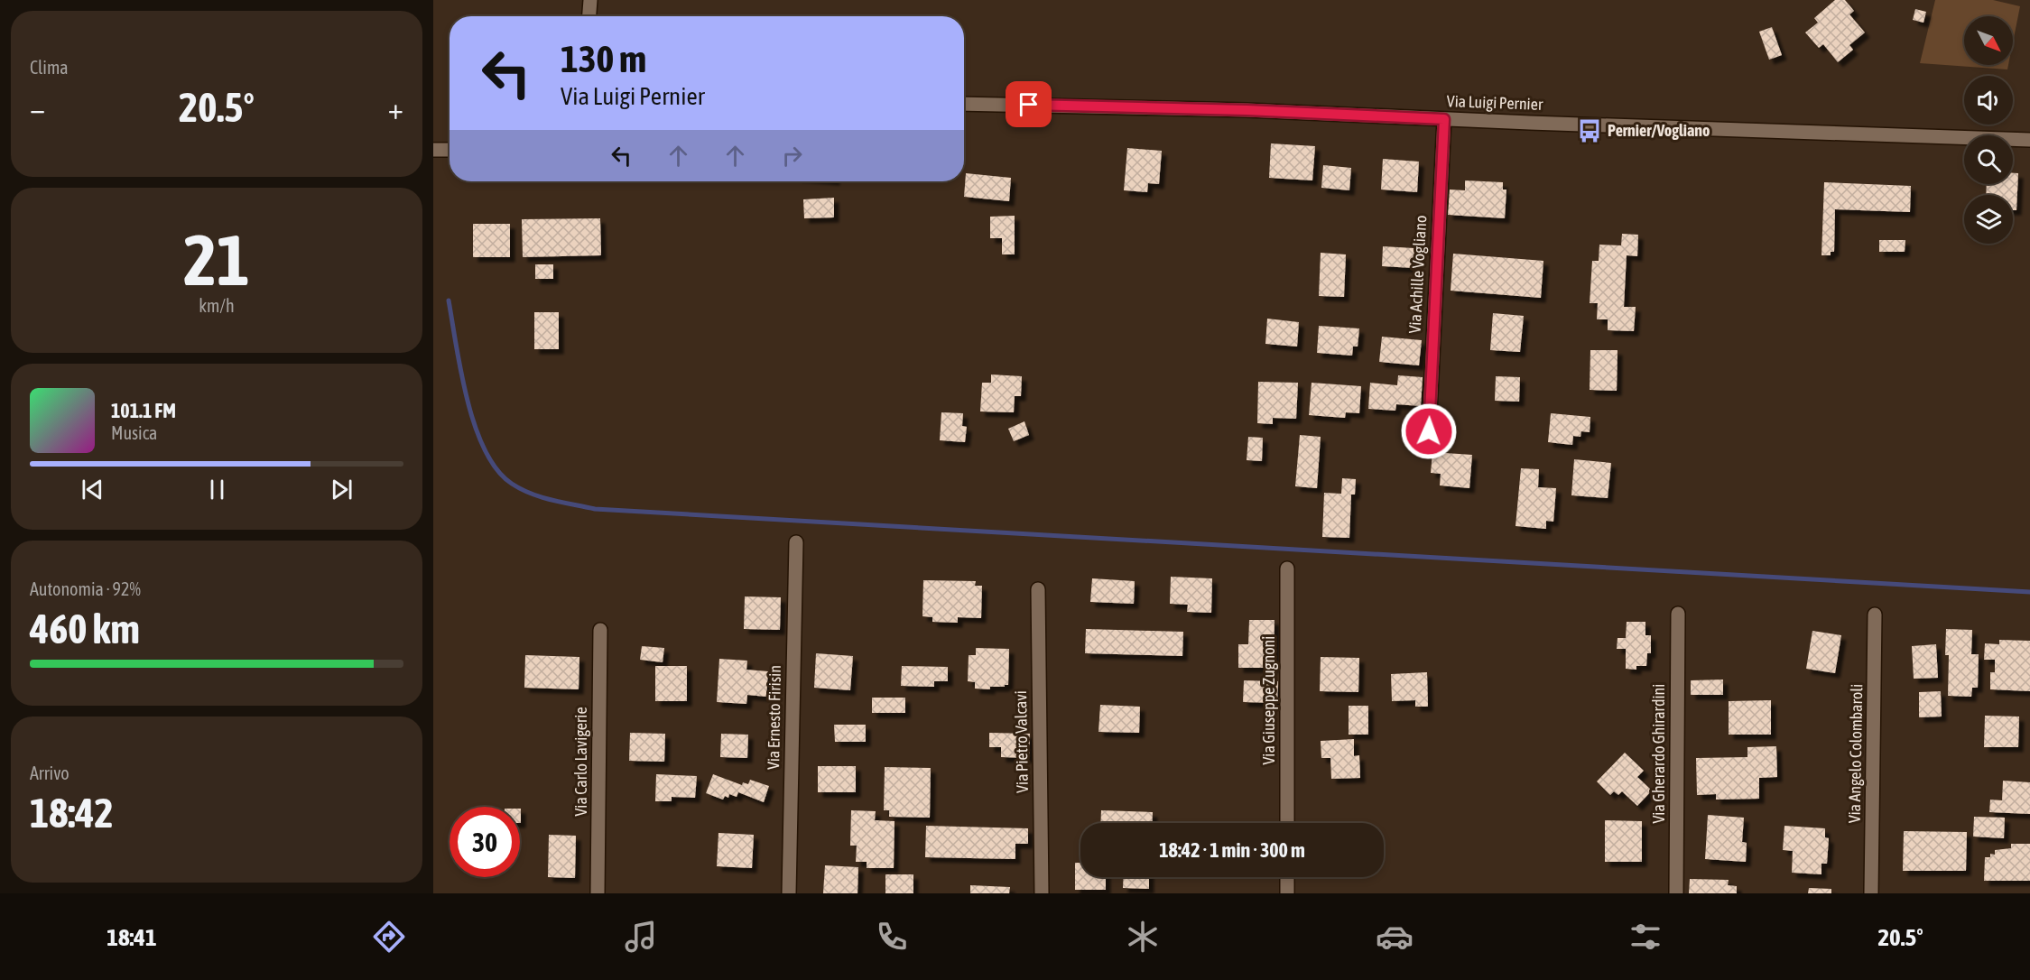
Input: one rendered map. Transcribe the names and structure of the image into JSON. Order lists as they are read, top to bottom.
{
  "streets": {
    "street": [
      "Via Luigi Pernier",
      "Via Achille Vogliano",
      "Via Giuseppe Zugnoni",
      "Via Ernesto Firisin",
      "Via Pietro Valcavi",
      "Via Gherardo Ghirardini",
      "Via Angelo Colombaroli",
      "Via Carlo Lavigerie"
    ]
  },
  "crossings": [
    ["Via Luigi Pernier", "Via Achille Vogliano"]
  ],
  "places": {
    "bus stop": ["Pernier/Vogliano"]
  },
  "north": "bottom right",
  "page": {
    "tile": [
      "Clima",
      ["21", "km/h"],
      ["Autonomia · 92%", "460 km"],
      ["Arrivo", "18:42"]
    ],
    "turn": ["130 m", "Via Luigi Pernier"],
    "heat": ["−", "20.5°", "+"],
    "song": ["101.1 FM", "Musica"],
    "limit": "30",
    "trip": "18:42 · 1 min · 300 m",
    "tabs": ["18:41", "20.5°"]
  }
}
